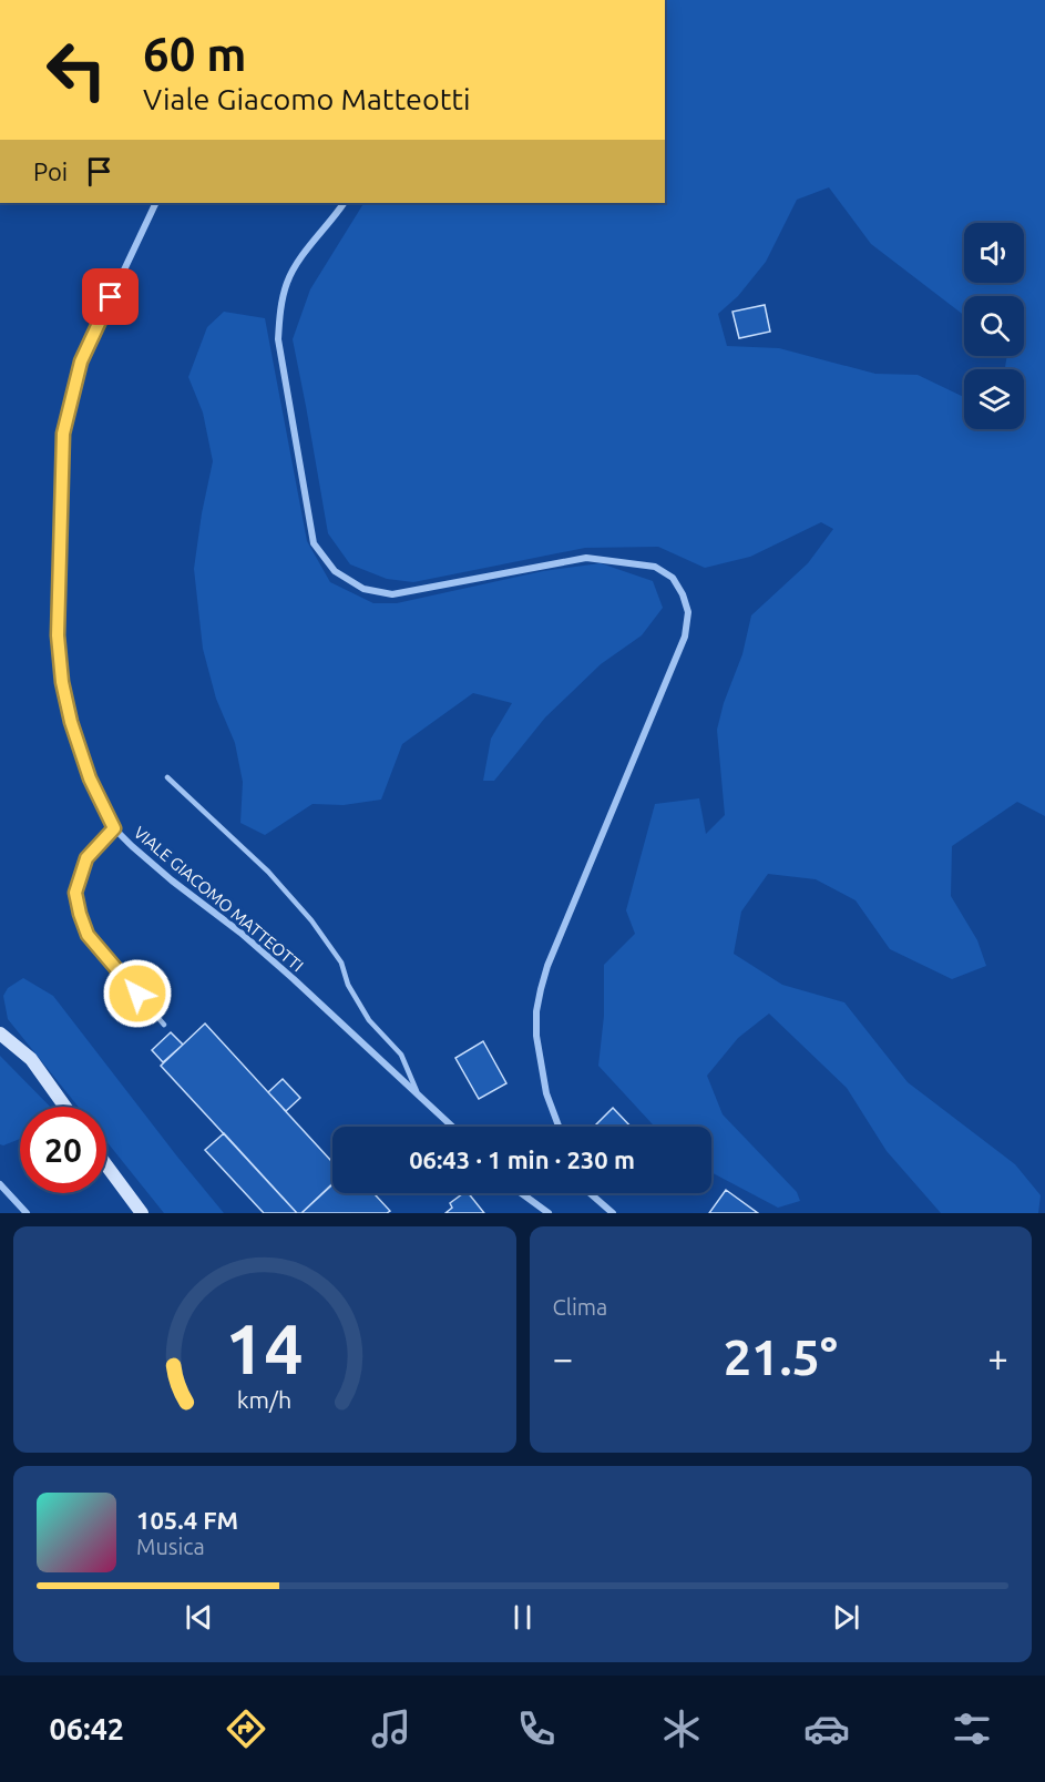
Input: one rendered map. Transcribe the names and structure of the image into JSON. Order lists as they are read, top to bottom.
{
  "streets": {
    "street": ["VIALE GIACOMO MATTEOTTI"]
  },
  "page": {
    "turn": ["60 m", "Viale Giacomo Matteotti"],
    "then": "Poi",
    "limit": "20",
    "trip": "06:43 · 1 min · 230 m",
    "tile": "Clima",
    "heat": ["−", "21.5°", "+"],
    "song": ["105.4 FM", "Musica"],
    "tabs": "06:42",
    "gauge": ["14", "km/h"]
  }
}
